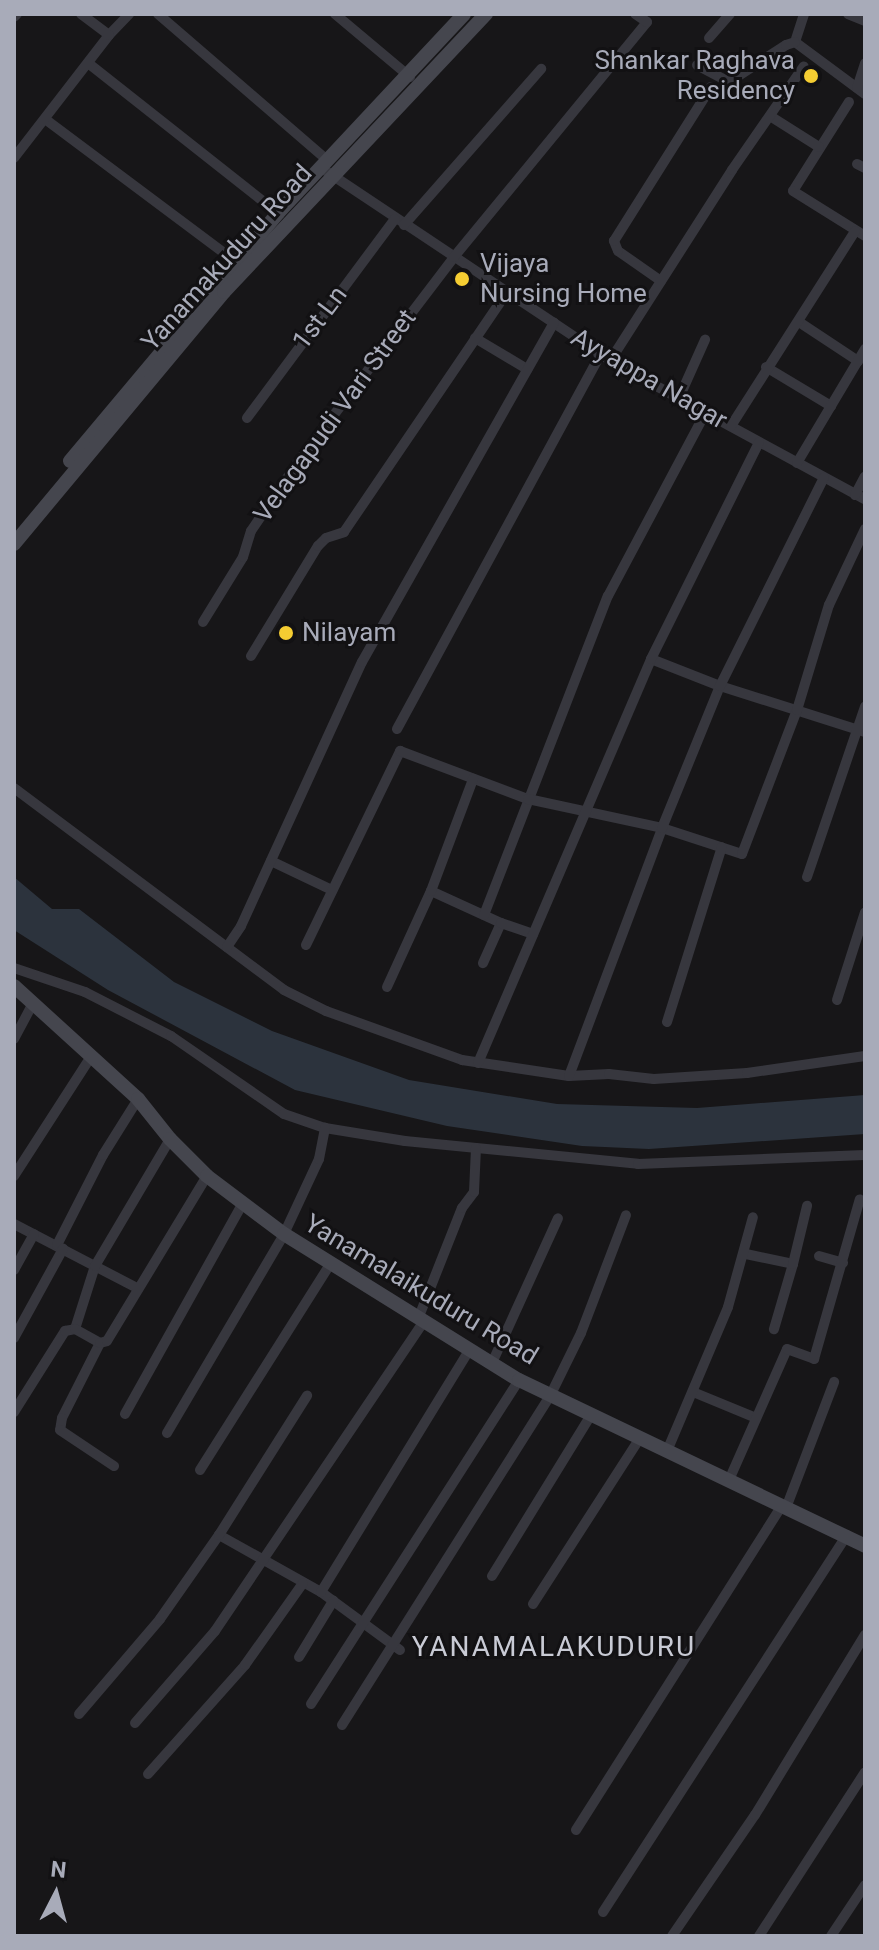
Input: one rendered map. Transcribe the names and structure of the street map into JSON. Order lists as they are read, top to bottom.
{
  "streets": {
    "street": [
      "Yanamakuduru Road",
      "1st Ln",
      "Ayyappa Nagar",
      "Velagapudi Vari Street",
      "Yanamalaikuduru Road"
    ]
  },
  "crossings": [
    ["Yanamakuduru Road", "Ayyappa Nagar"],
    ["1st Ln", "Ayyappa Nagar"],
    ["Ayyappa Nagar", "Velagapudi Vari Street"]
  ],
  "districts": ["YANAMALAKUDURU"],
  "places": ["Shankar Raghava Residency", "Vijaya Nursing Home", "Nilayam"],
  "north": "top"
}
